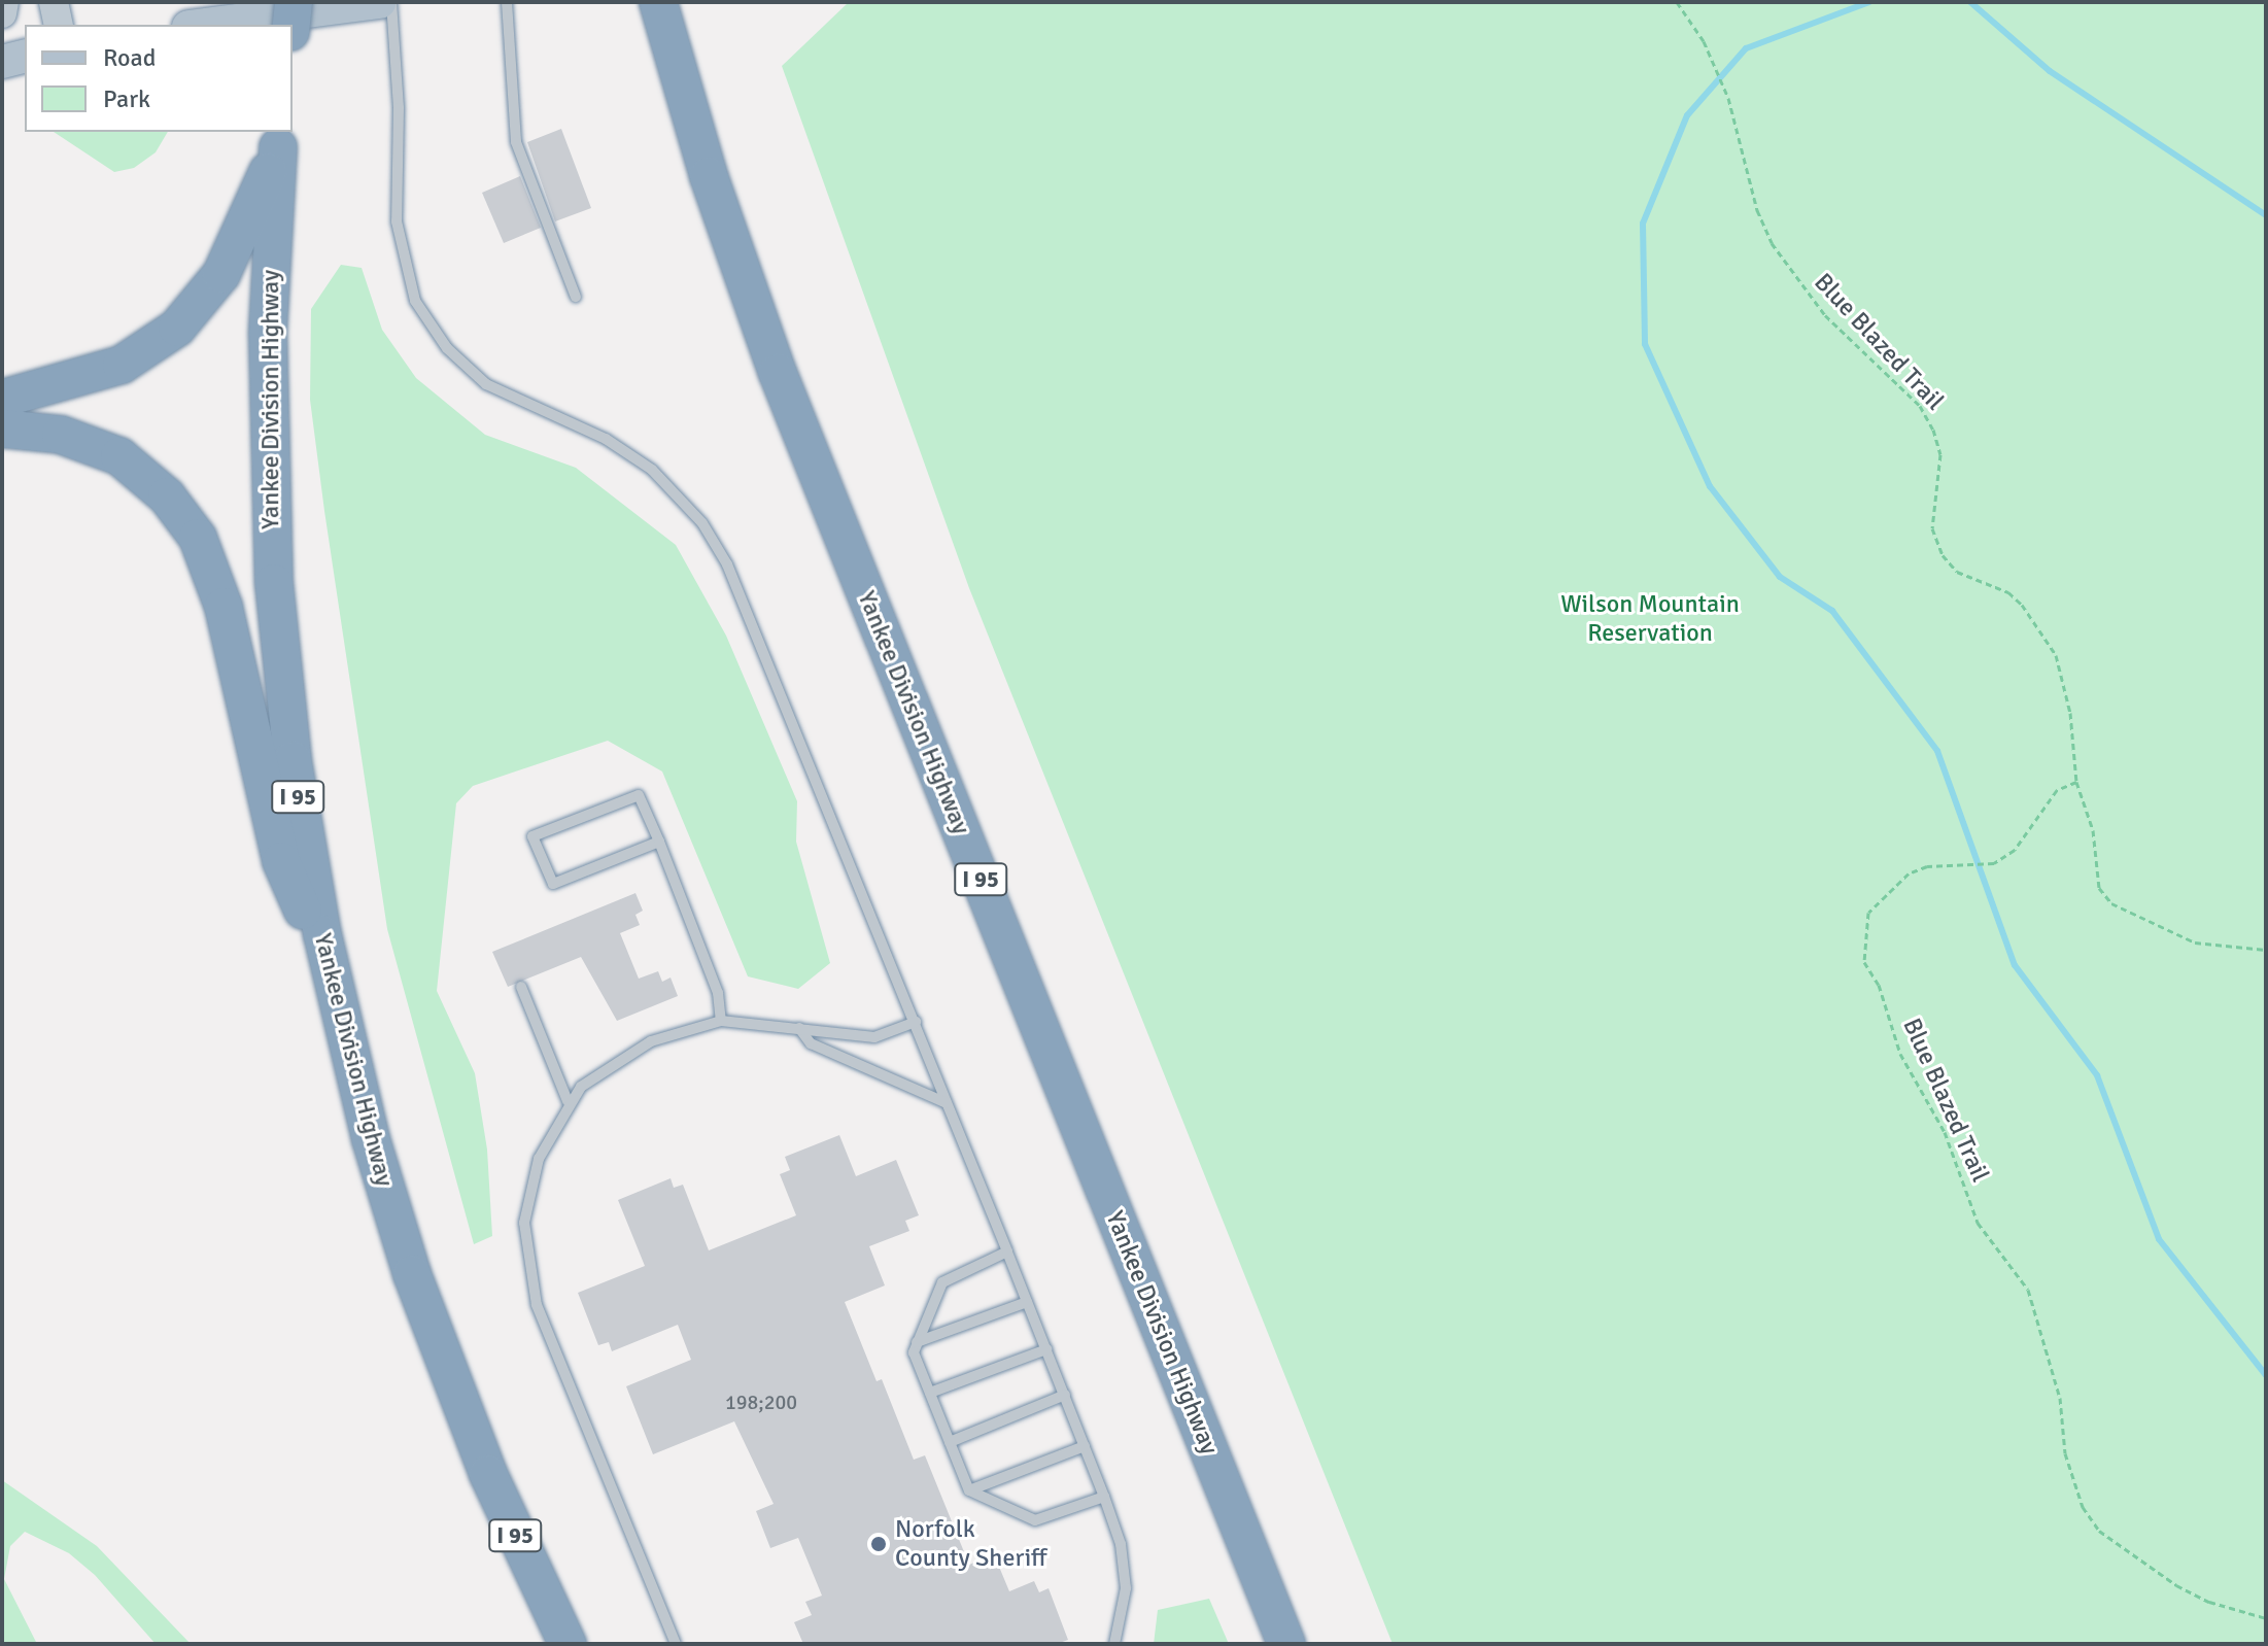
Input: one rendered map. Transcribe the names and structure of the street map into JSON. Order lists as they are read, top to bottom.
{
  "streets": {
    "highway": ["Yankee Division Highway", "I 95"],
    "path": ["Blue Blazed Trail"]
  },
  "parks": ["Wilson Mountain Reservation"],
  "places": ["Norfolk County Sheriff"],
  "house_numbers": ["198;200"],
  "legend": ["Road", "Park"]
}
